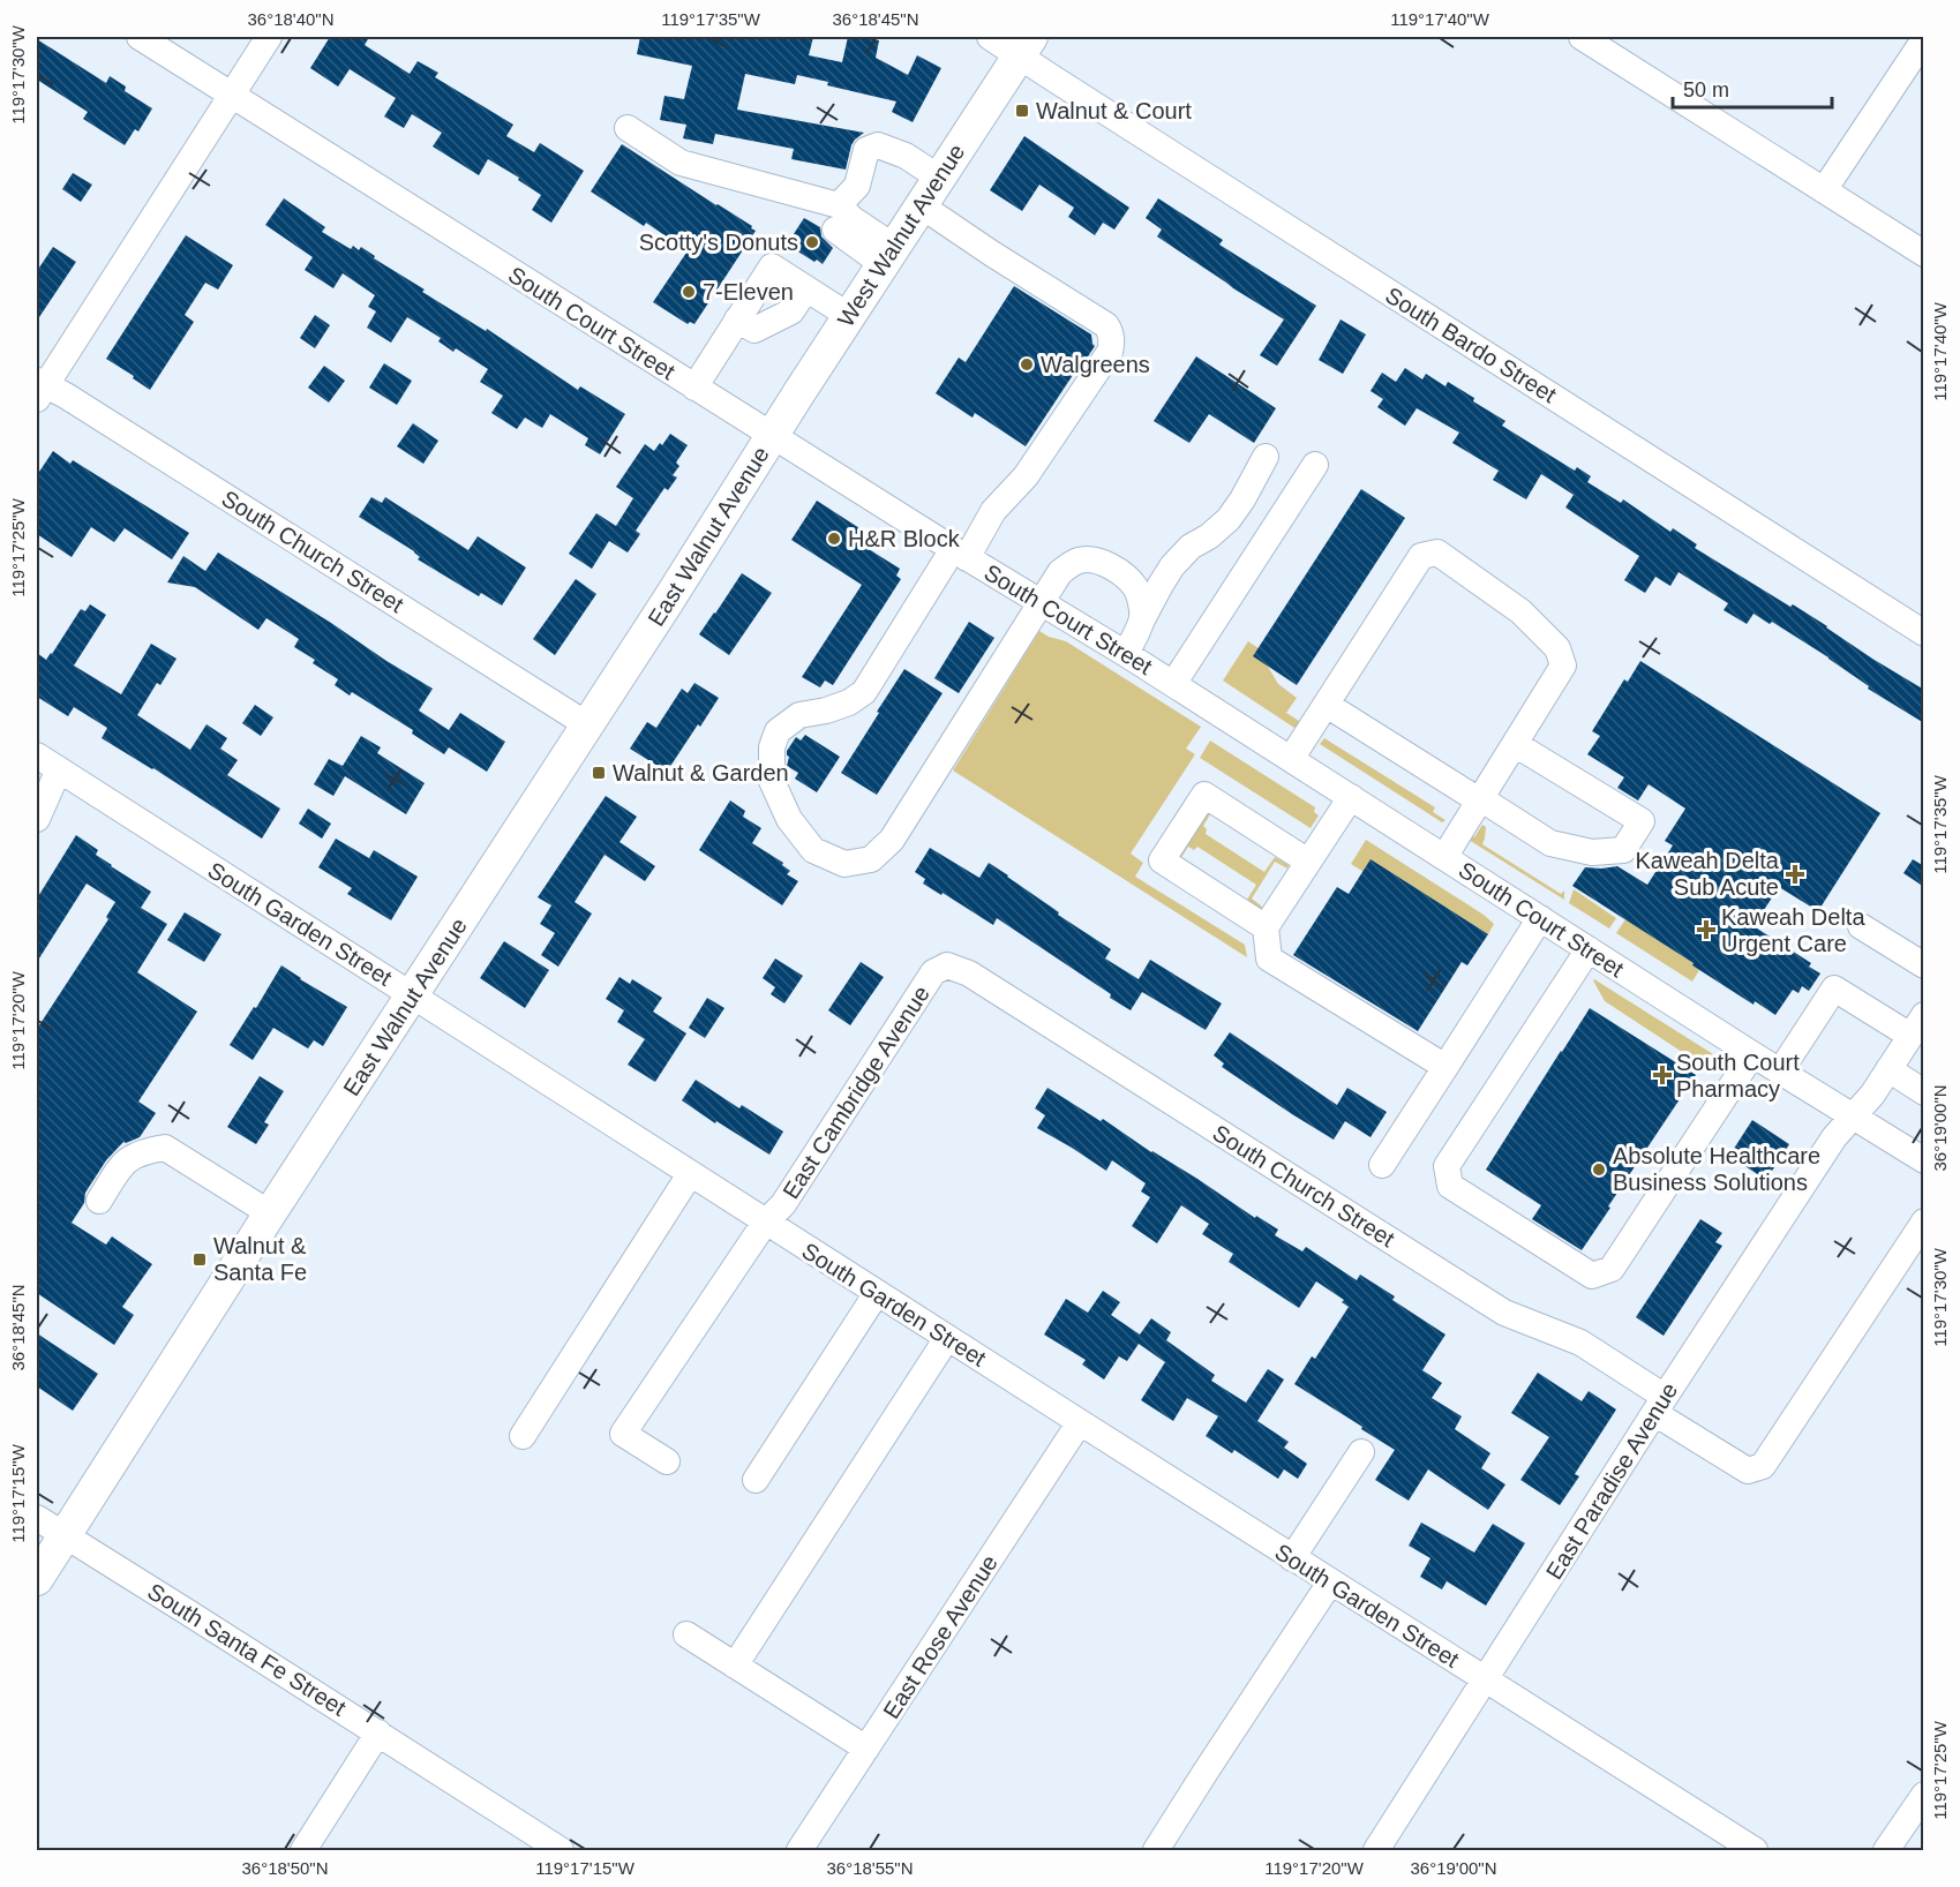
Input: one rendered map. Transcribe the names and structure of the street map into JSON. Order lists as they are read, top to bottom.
{
  "streets": {
    "main road": ["West Walnut Avenue", "East Walnut Avenue"],
    "street": [
      "South Court Street",
      "South Bardo Street",
      "South Church Street",
      "South Garden Street",
      "East Cambridge Avenue",
      "East Paradise Avenue",
      "East Rose Avenue",
      "South Santa Fe Street"
    ]
  },
  "crossings": [
    ["West Walnut Avenue", "South Court Street"],
    ["West Walnut Avenue", "South Bardo Street"],
    ["West Walnut Avenue", "East Walnut Avenue"],
    ["South Court Street", "East Walnut Avenue"],
    ["South Court Street", "East Paradise Avenue"],
    ["East Walnut Avenue", "South Church Street"],
    ["East Walnut Avenue", "South Garden Street"],
    ["East Walnut Avenue", "South Santa Fe Street"],
    ["South Church Street", "East Cambridge Avenue"],
    ["South Church Street", "East Paradise Avenue"],
    ["South Garden Street", "East Cambridge Avenue"],
    ["South Garden Street", "East Paradise Avenue"],
    ["South Garden Street", "East Rose Avenue"]
  ],
  "places": {
    "transit": ["Walnut & Court", "Walnut & Garden", "Walnut & Santa Fe"],
    "other": [
      "Scotty's Donuts",
      "7-Eleven",
      "Walgreens",
      "H&R Block",
      "Absolute Healthcare Business Solutions"
    ],
    "health": ["Kaweah Delta Sub Acute", "Kaweah Delta Urgent Care", "South Court Pharmacy"]
  },
  "scale_bar": "50 m",
  "coordinates": [
    "36°18'40\"N",
    "119°17'35\"W",
    "36°18'45\"N",
    "119°17'40\"W",
    "119°17'30\"W",
    "119°17'25\"W",
    "119°17'20\"W",
    "36°19'00\"N",
    "119°17'15\"W",
    "36°18'50\"N",
    "36°18'55\"N"
  ]
}
